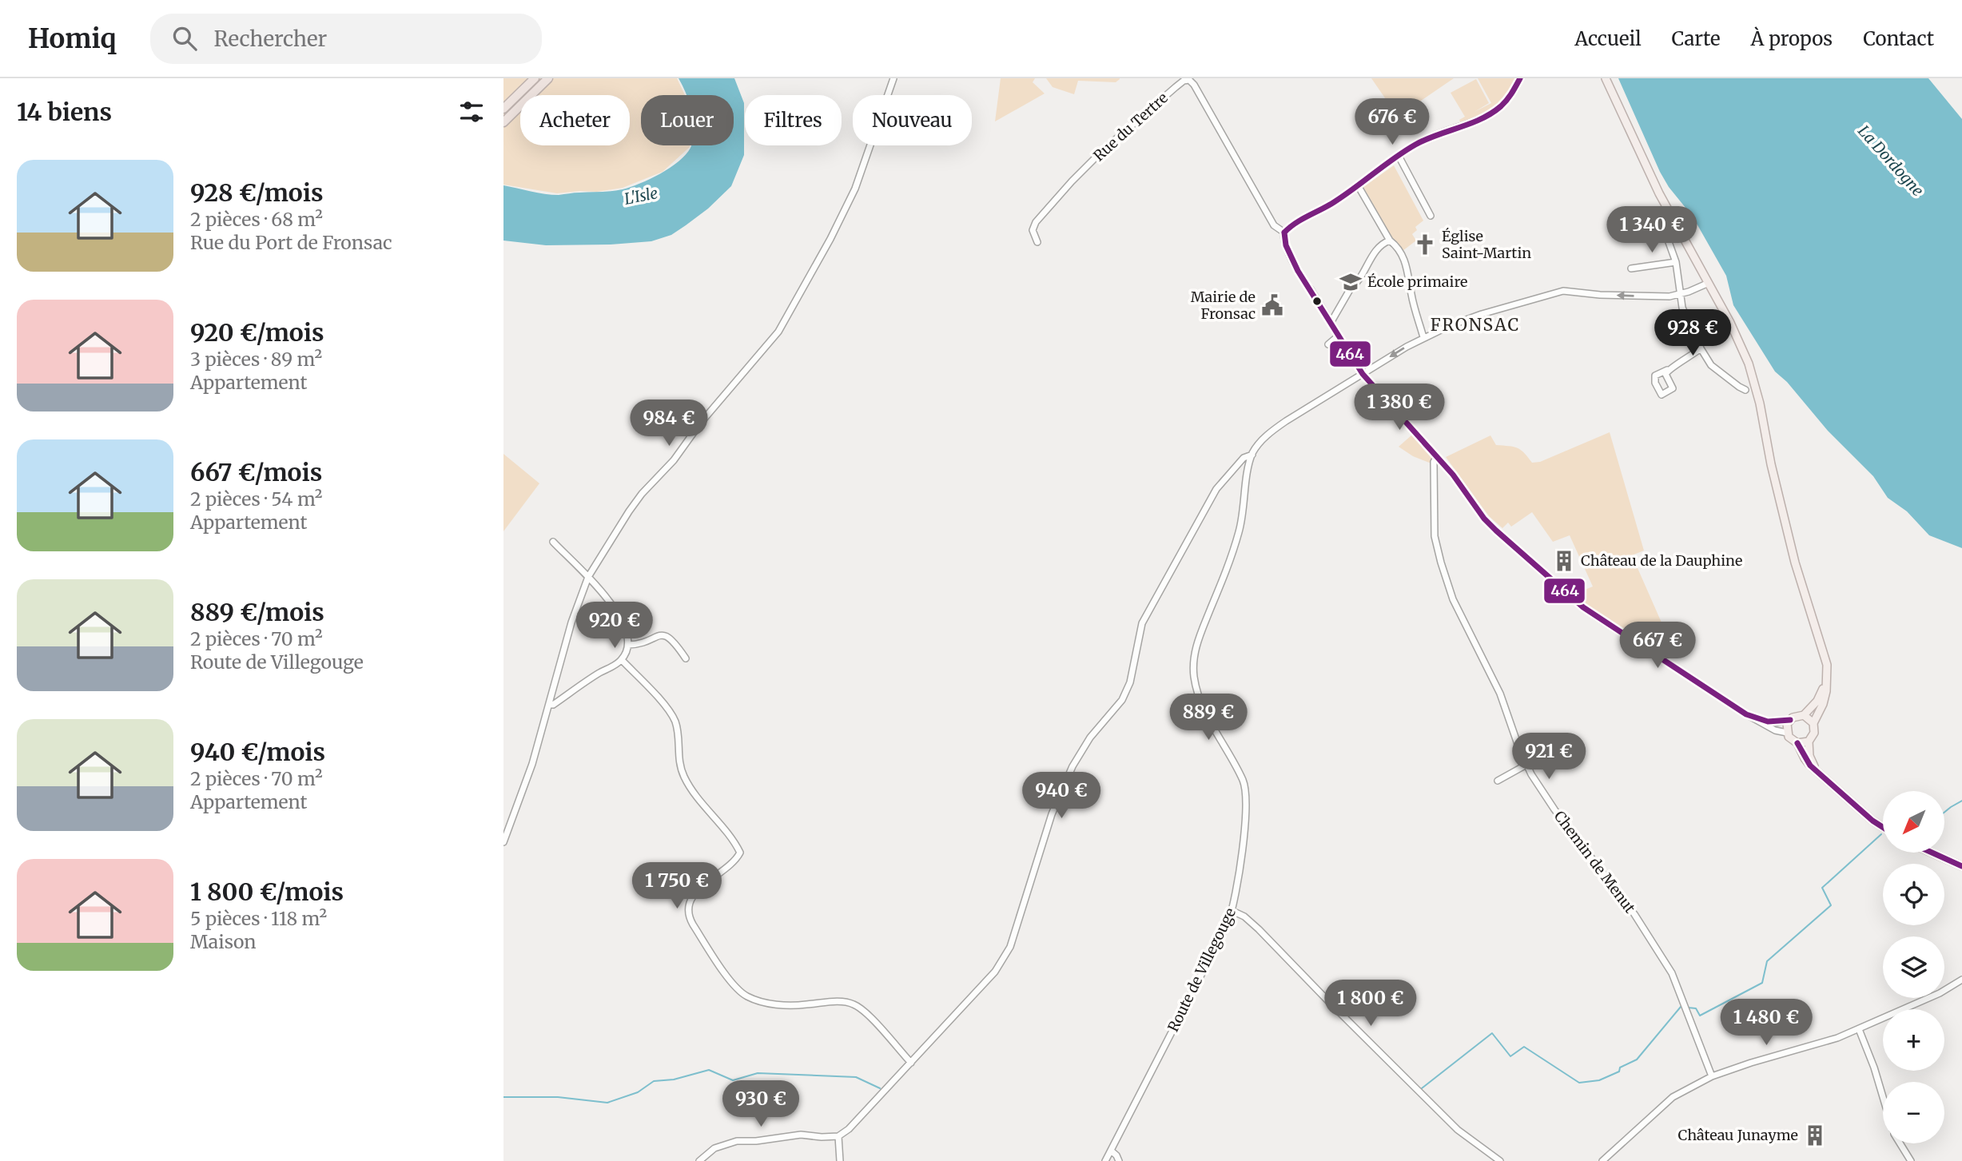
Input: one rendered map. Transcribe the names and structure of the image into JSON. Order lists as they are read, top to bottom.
{
  "streets": {
    "street": ["Rue du Tertre", "Chemin de Menut", "Route de Villegouge"]
  },
  "districts": ["FRONSAC"],
  "water": ["La Dordogne", "L'Isle"],
  "places": {
    "church": ["Église Saint-Martin"],
    "school or university": ["École primaire"],
    "public building": ["Mairie de Fronsac"],
    "building": ["Château de la Dauphine", "Château Junayme"]
  },
  "lines": ["transit line 464"],
  "north": "bottom left",
  "page": {
    "header": "Homiq",
    "search": "Rechercher",
    "nav": [
      "Accueil",
      "Carte",
      "À propos",
      "Contact"
    ],
    "heading": "14 biens",
    "chip": [
      "Acheter",
      "Louer",
      "Filtres",
      "Nouveau"
    ],
    "price": [
      "676 €",
      "1 340 €",
      "928 €",
      "1 380 €",
      "984 €",
      "920 €",
      "667 €",
      "889 €",
      "921 €",
      "940 €",
      "1 750 €",
      "1 800 €",
      "1 480 €",
      "930 €"
    ],
    "list": [
      {
        "name": "928 €/mois",
        "note": "2 pièces · 68 m² · Rue du Port de Fronsac"
      },
      {
        "name": "920 €/mois",
        "note": "3 pièces · 89 m² · Appartement"
      },
      {
        "name": "667 €/mois",
        "note": "2 pièces · 54 m² · Appartement"
      },
      {
        "name": "889 €/mois",
        "note": "2 pièces · 70 m² · Route de Villegouge"
      },
      {
        "name": "940 €/mois",
        "note": "2 pièces · 70 m² · Appartement"
      },
      {
        "name": "1 800 €/mois",
        "note": "5 pièces · 118 m² · Maison"
      }
    ],
    "map_buttons": ["+", "−"]
  }
}
